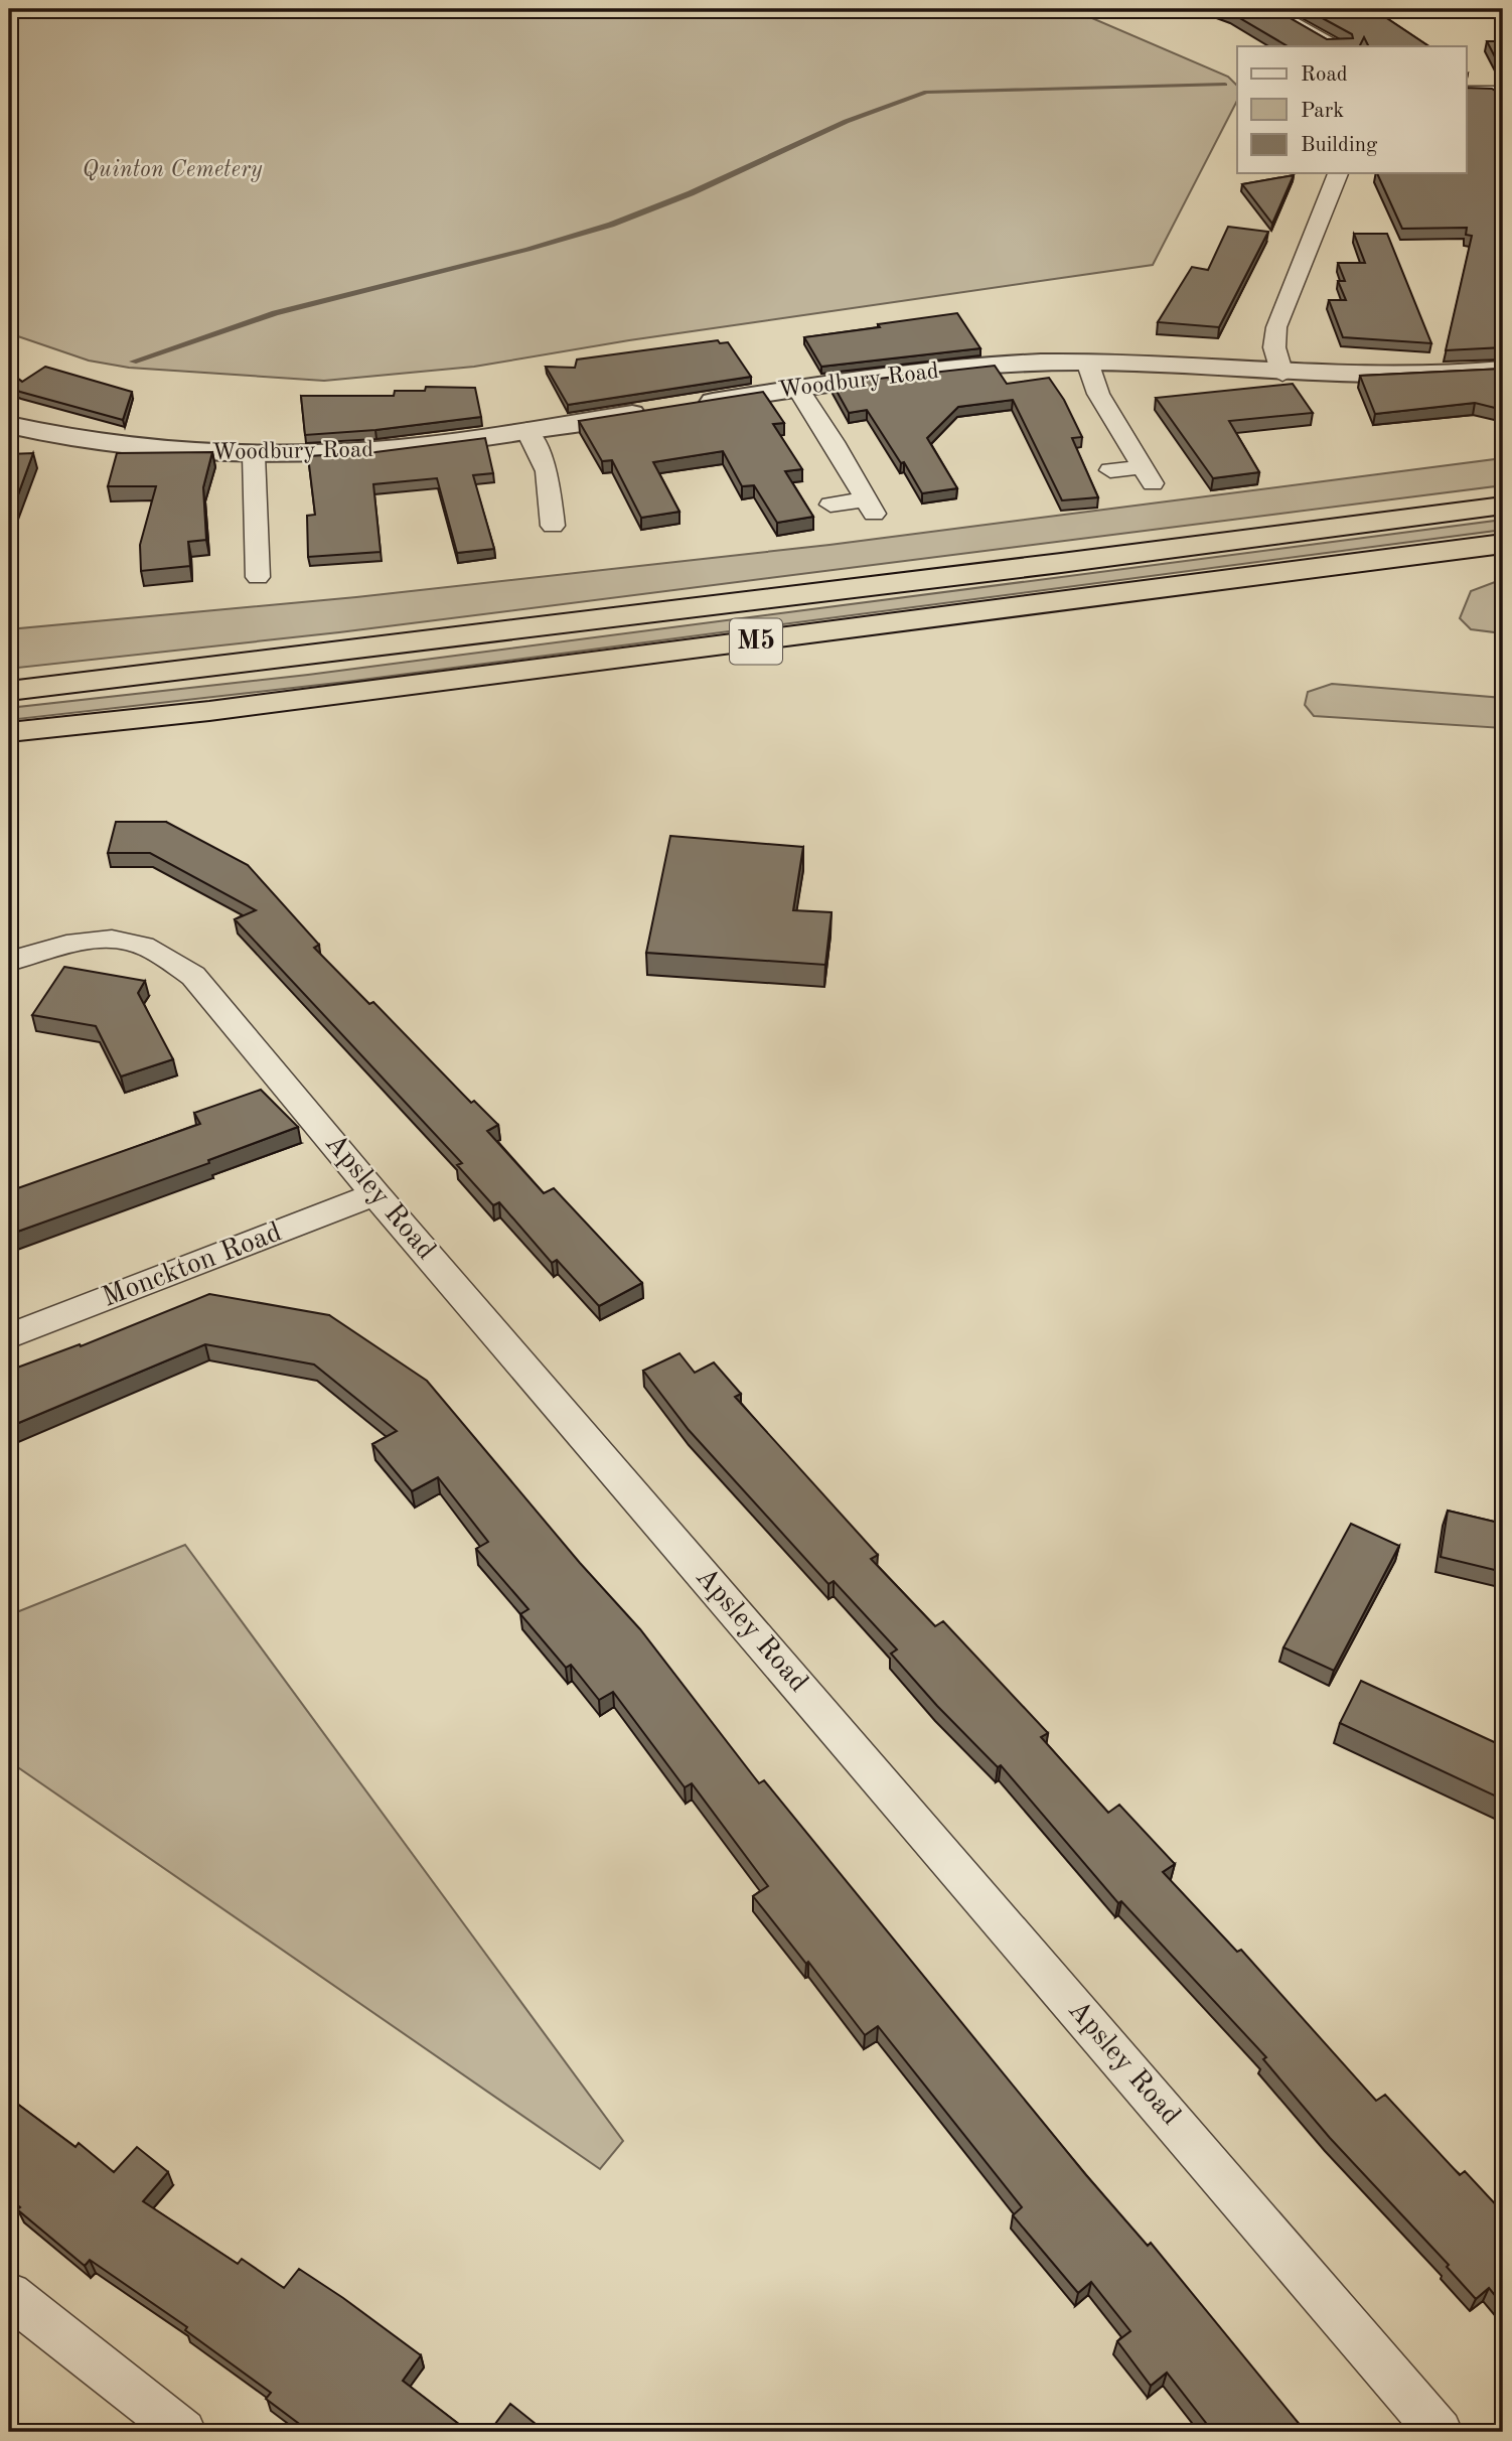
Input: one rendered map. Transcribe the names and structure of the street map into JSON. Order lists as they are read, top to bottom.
{
  "streets": {
    "highway": ["M5"],
    "street": ["Woodbury Road", "Apsley Road", "Monckton Road"]
  },
  "crossings": [
    ["Apsley Road", "Monckton Road"]
  ],
  "parks": ["Quinton Cemetery"],
  "legend": ["Road", "Park", "Building"]
}
